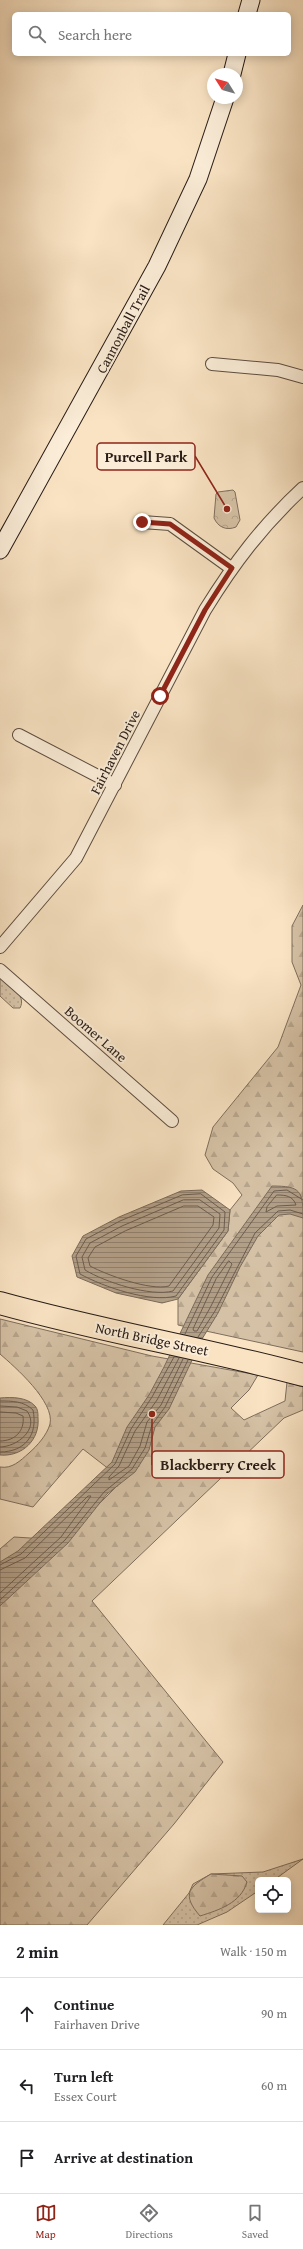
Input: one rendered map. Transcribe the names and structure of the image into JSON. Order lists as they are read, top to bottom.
{
  "streets": {
    "highway": ["North Bridge Street"],
    "street": ["Cannonball Trail", "Fairhaven Drive", "Boomer Lane"]
  },
  "places": ["Purcell Park", "Blackberry Creek"],
  "north": "top left",
  "page": {
    "search": "Search here",
    "heading": ["2 min", "Walk · 150 m"],
    "list": [
      ["Continue", "Fairhaven Drive", "90 m"],
      ["Turn left", "Essex Court", "60 m"],
      "Arrive at destination"
    ],
    "nav": ["Map", "Directions", "Saved"]
  }
}
